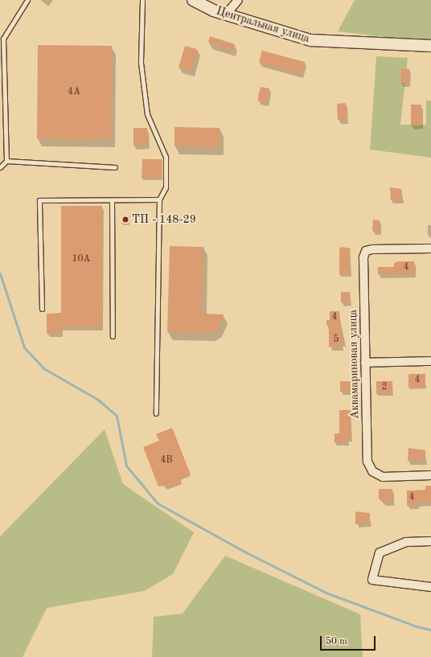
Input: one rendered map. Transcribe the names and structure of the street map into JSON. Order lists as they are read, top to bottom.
{
  "streets": {
    "main road": ["Центральная улица"],
    "street": ["Аквамариновая улица"]
  },
  "places": ["ТП - 148-29"],
  "house_numbers": [
    "4А",
    "10А",
    "4",
    "4",
    "5",
    "4",
    "2",
    "4В",
    "4"
  ],
  "scale_bar": "50 m"
}
